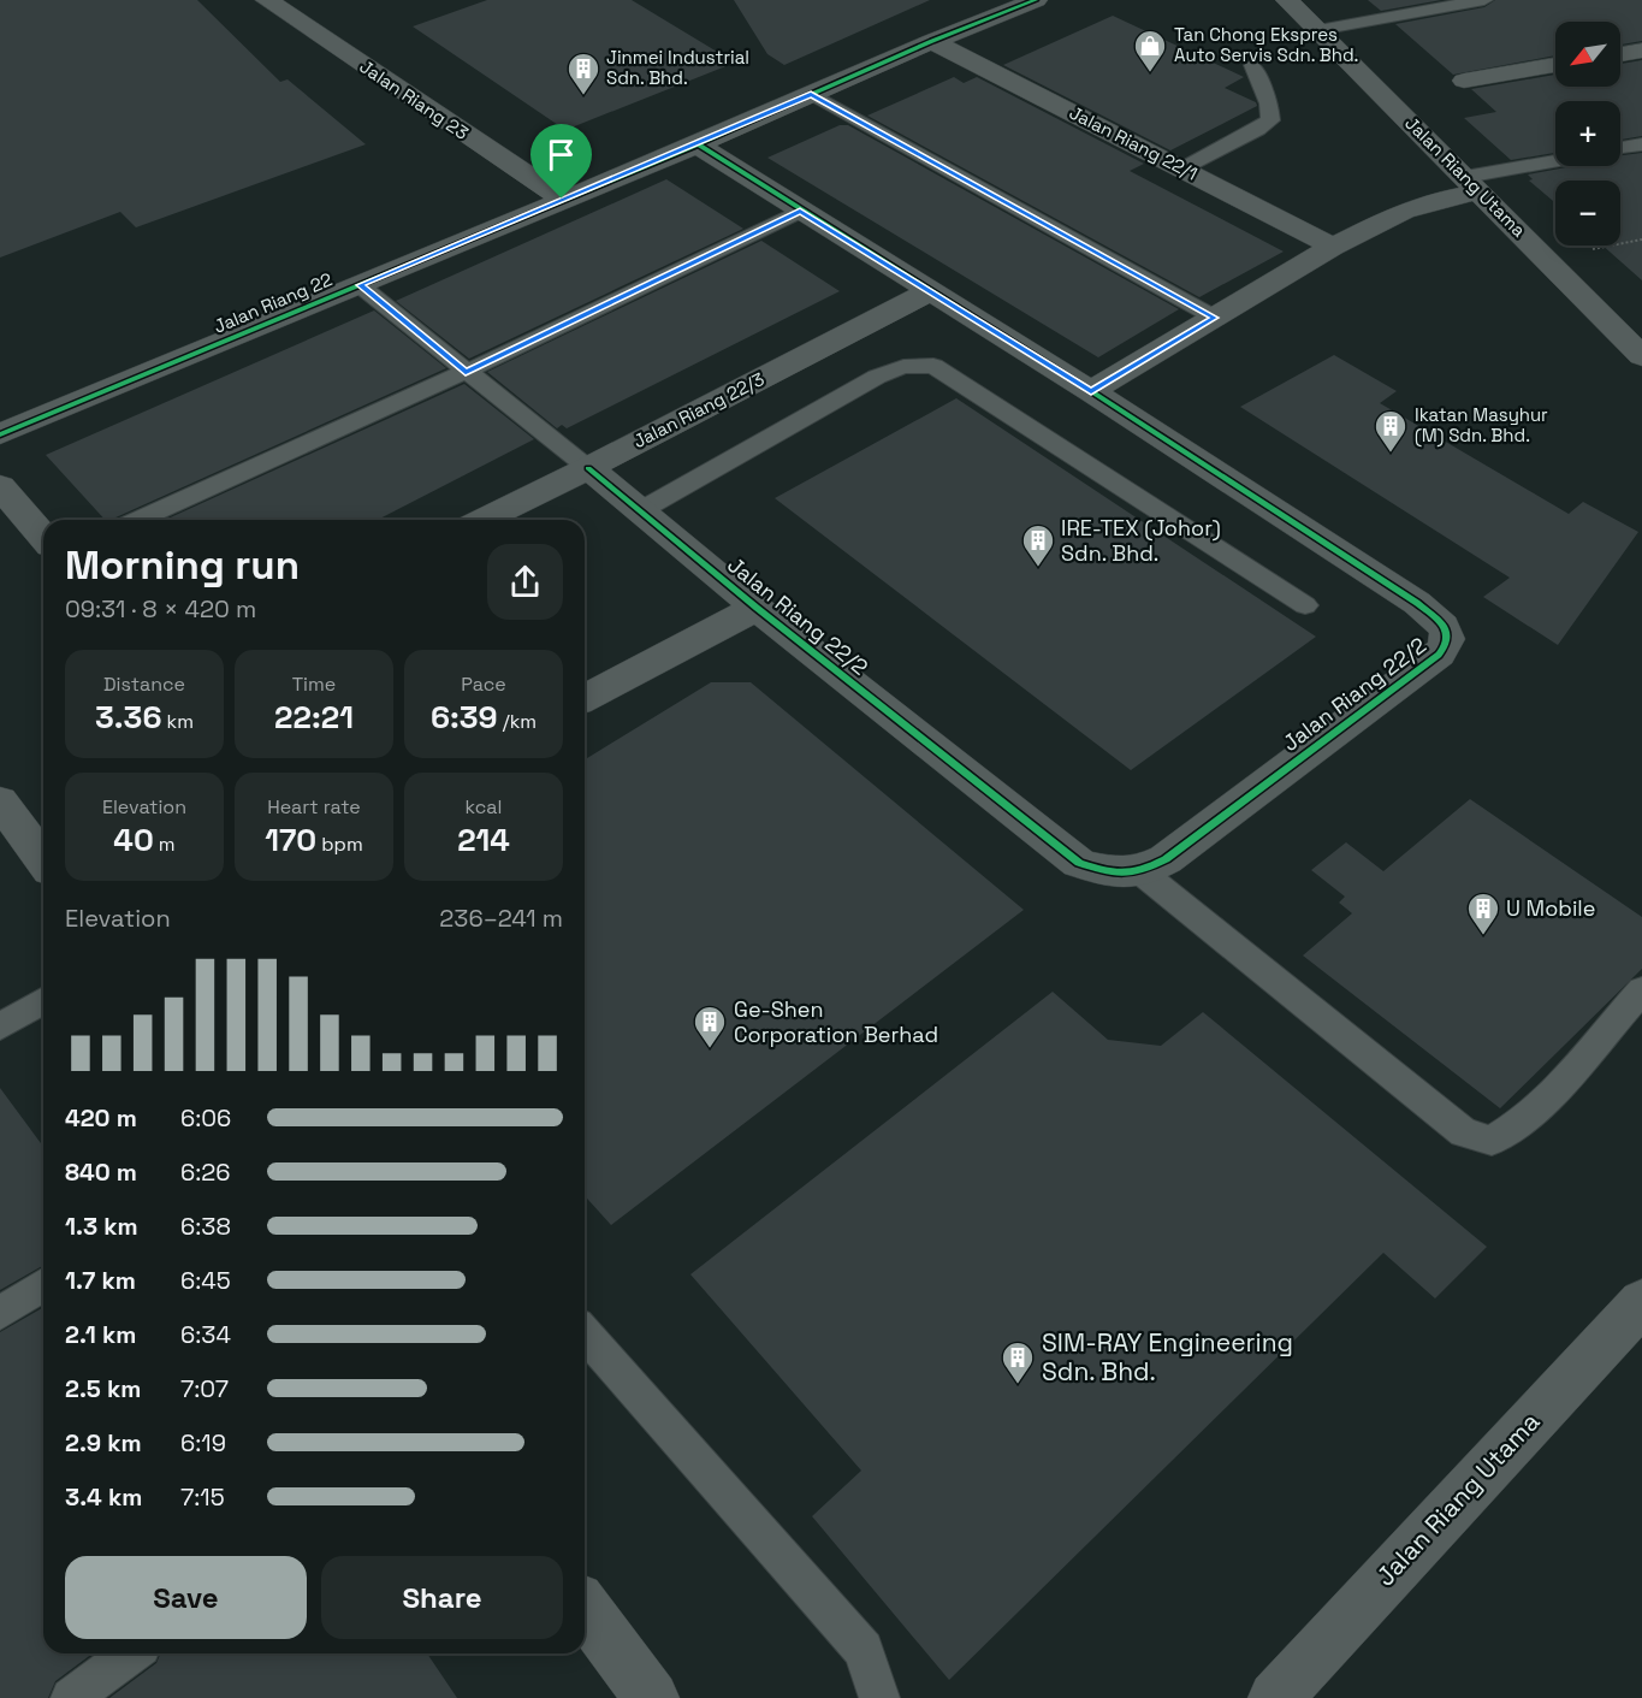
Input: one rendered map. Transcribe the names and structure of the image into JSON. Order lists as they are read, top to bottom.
{
  "streets": {
    "street": [
      "Jalan Riang 23",
      "Jalan Riang 22/1",
      "Jalan Riang Utama",
      "Jalan Riang 22",
      "Jalan Riang 22/3",
      "Jalan Riang 22/2"
    ]
  },
  "crossings": [
    ["Jalan Riang 23", "Jalan Riang 22"],
    ["Jalan Riang 22/1", "Jalan Riang 22"],
    ["Jalan Riang 22", "Jalan Riang 22/2"],
    ["Jalan Riang 22/3", "Jalan Riang 22/2"]
  ],
  "places": {
    "shop": ["Tan Chong Ekspres Auto Servis Sdn. Bhd."],
    "building": [
      "Jinmei Industrial Sdn. Bhd.",
      "Ikatan Masyhur (M) Sdn. Bhd.",
      "IRE-TEX (Johor) Sdn. Bhd.",
      "U Mobile",
      "Ge-Shen Corporation Berhad",
      "SIM-RAY Engineering Sdn. Bhd."
    ]
  },
  "north": "bottom left",
  "page": {
    "map_buttons": ["+", "−"],
    "heading": ["Morning run", "09:31 · 8 × 420 m"],
    "stats": [
      ["Distance", "3.36 km"],
      ["Time", "22:21"],
      ["Pace", "6:39 /km"],
      ["Elevation", "40 m"],
      ["Heart rate", "170 bpm"],
      ["kcal", "214"]
    ],
    "chart": ["Elevation", "236–241 m"],
    "list": [
      {
        "name": "420 m",
        "note": "6:06"
      },
      {
        "name": "840 m",
        "note": "6:26"
      },
      {
        "name": "1.3 km",
        "note": "6:38"
      },
      {
        "name": "1.7 km",
        "note": "6:45"
      },
      {
        "name": "2.1 km",
        "note": "6:34"
      },
      {
        "name": "2.5 km",
        "note": "7:07"
      },
      {
        "name": "2.9 km",
        "note": "6:19"
      },
      {
        "name": "3.4 km",
        "note": "7:15"
      }
    ],
    "buttons": ["Save", "Share"]
  }
}
